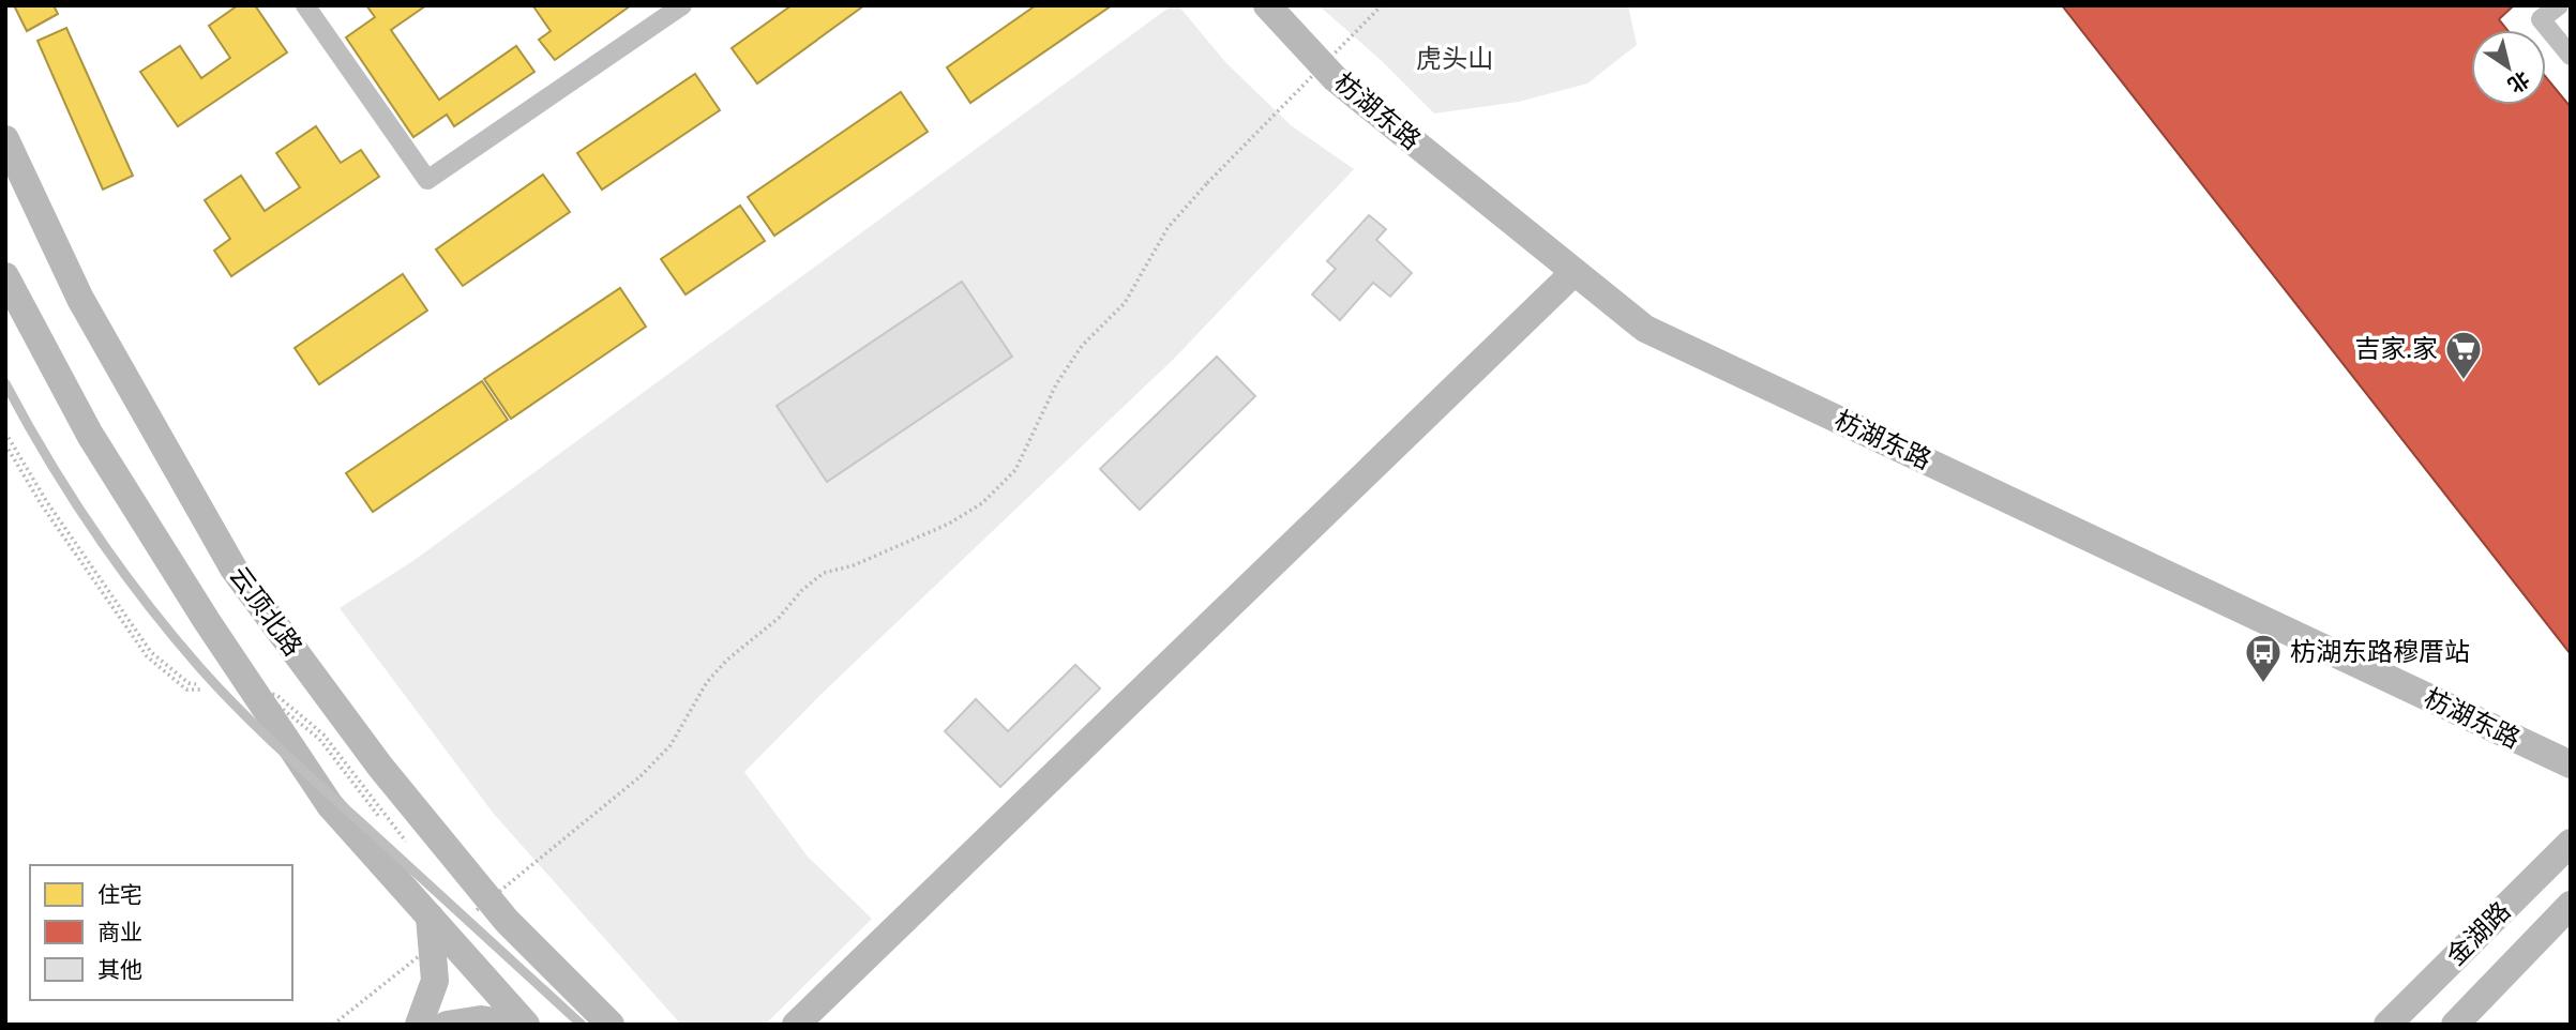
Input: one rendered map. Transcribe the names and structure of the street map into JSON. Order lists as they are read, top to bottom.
{
  "streets": {
    "street": ["枋湖东路", "云顶北路", "金湖路"]
  },
  "parks": ["虎头山"],
  "places": {
    "supermarket": ["吉家.家"],
    "bus stop": ["枋湖东路穆厝站"]
  },
  "legend": ["住宅", "商业", "其他"],
  "north": "bottom right"
}
